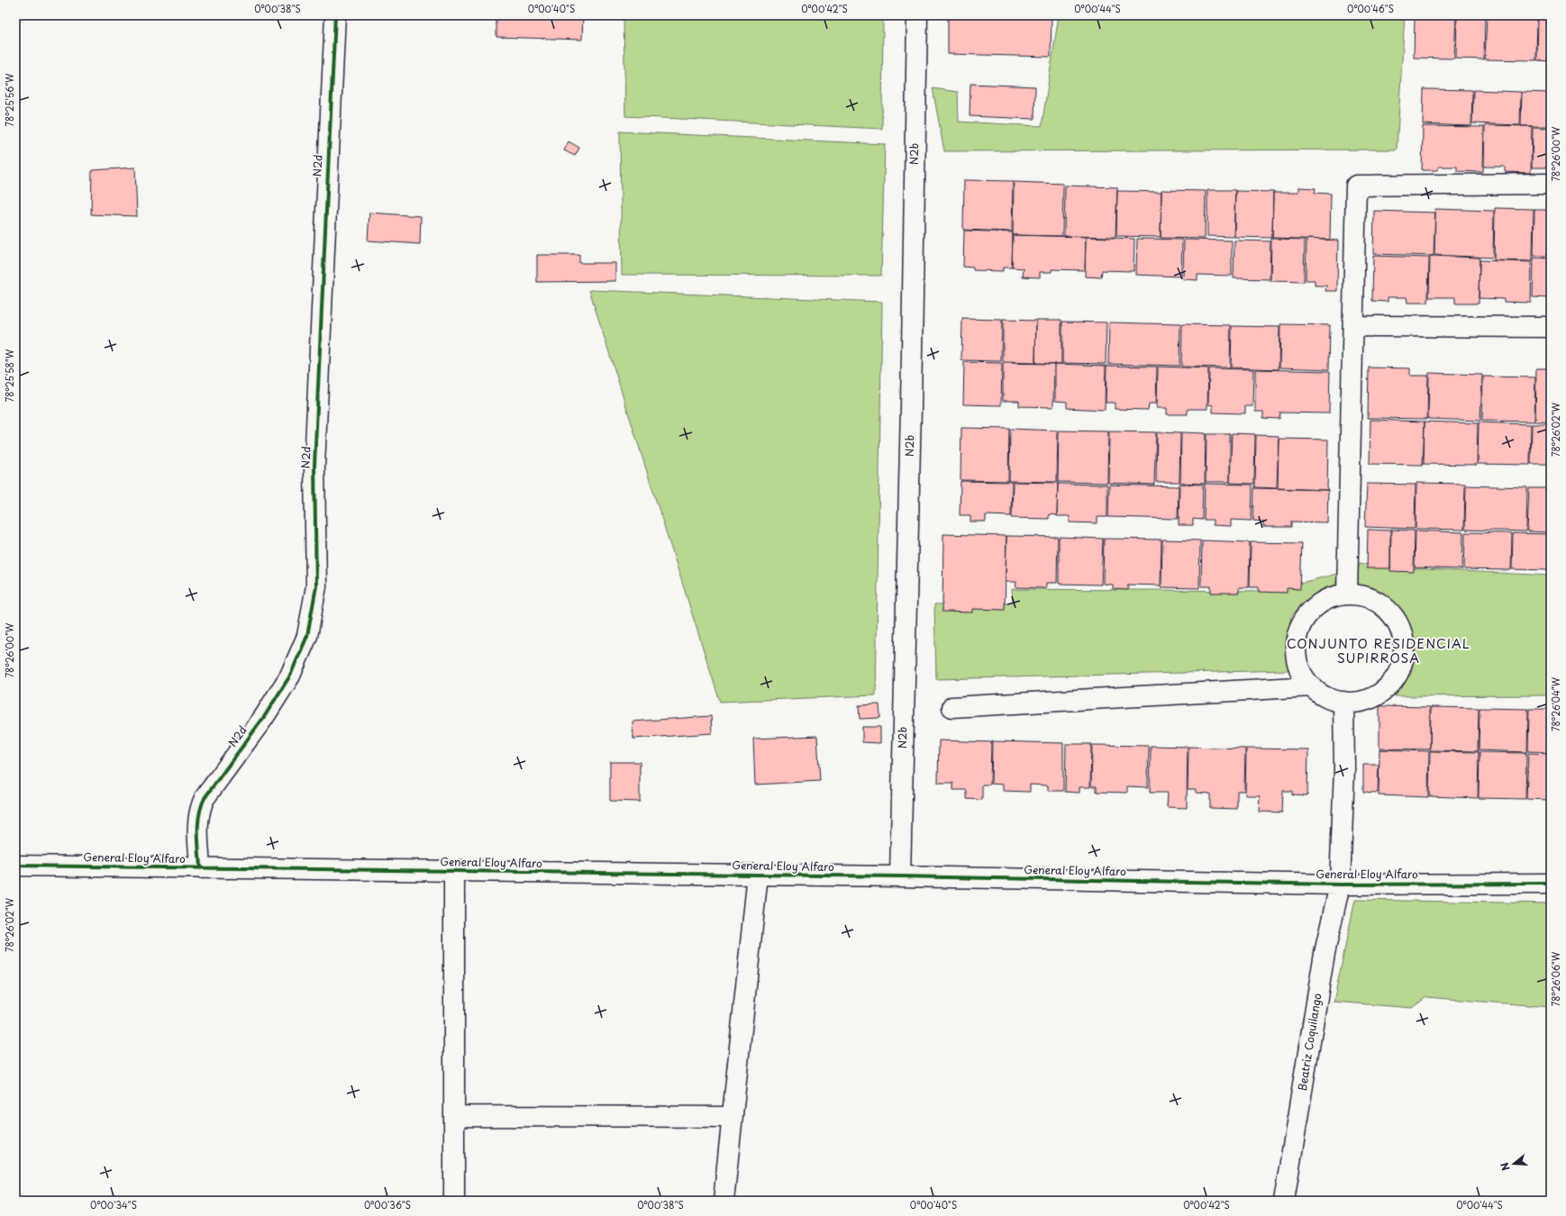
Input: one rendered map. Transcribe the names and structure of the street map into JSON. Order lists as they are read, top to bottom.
{
  "streets": {
    "street": [
      "N2b",
      "N2d",
      "General Eloy Alfaro",
      "Beatriz Coquilango"
    ]
  },
  "crossings": [
    ["N2b", "General Eloy Alfaro"],
    ["N2d", "General Eloy Alfaro"],
    ["General Eloy Alfaro", "Beatriz Coquilango"]
  ],
  "districts": ["CONJUNTO RESIDENCIAL SUPIRROSA"],
  "north": "left",
  "coordinates": [
    "0°00'38\"S",
    "0°00'40\"S",
    "0°00'42\"S",
    "0°00'44\"S",
    "0°00'46\"S",
    "78°25'56\"W",
    "78°26'00\"W",
    "78°25'58\"W",
    "78°26'02\"W",
    "78°26'04\"W",
    "78°26'06\"W",
    "0°00'34\"S",
    "0°00'36\"S"
  ]
}
